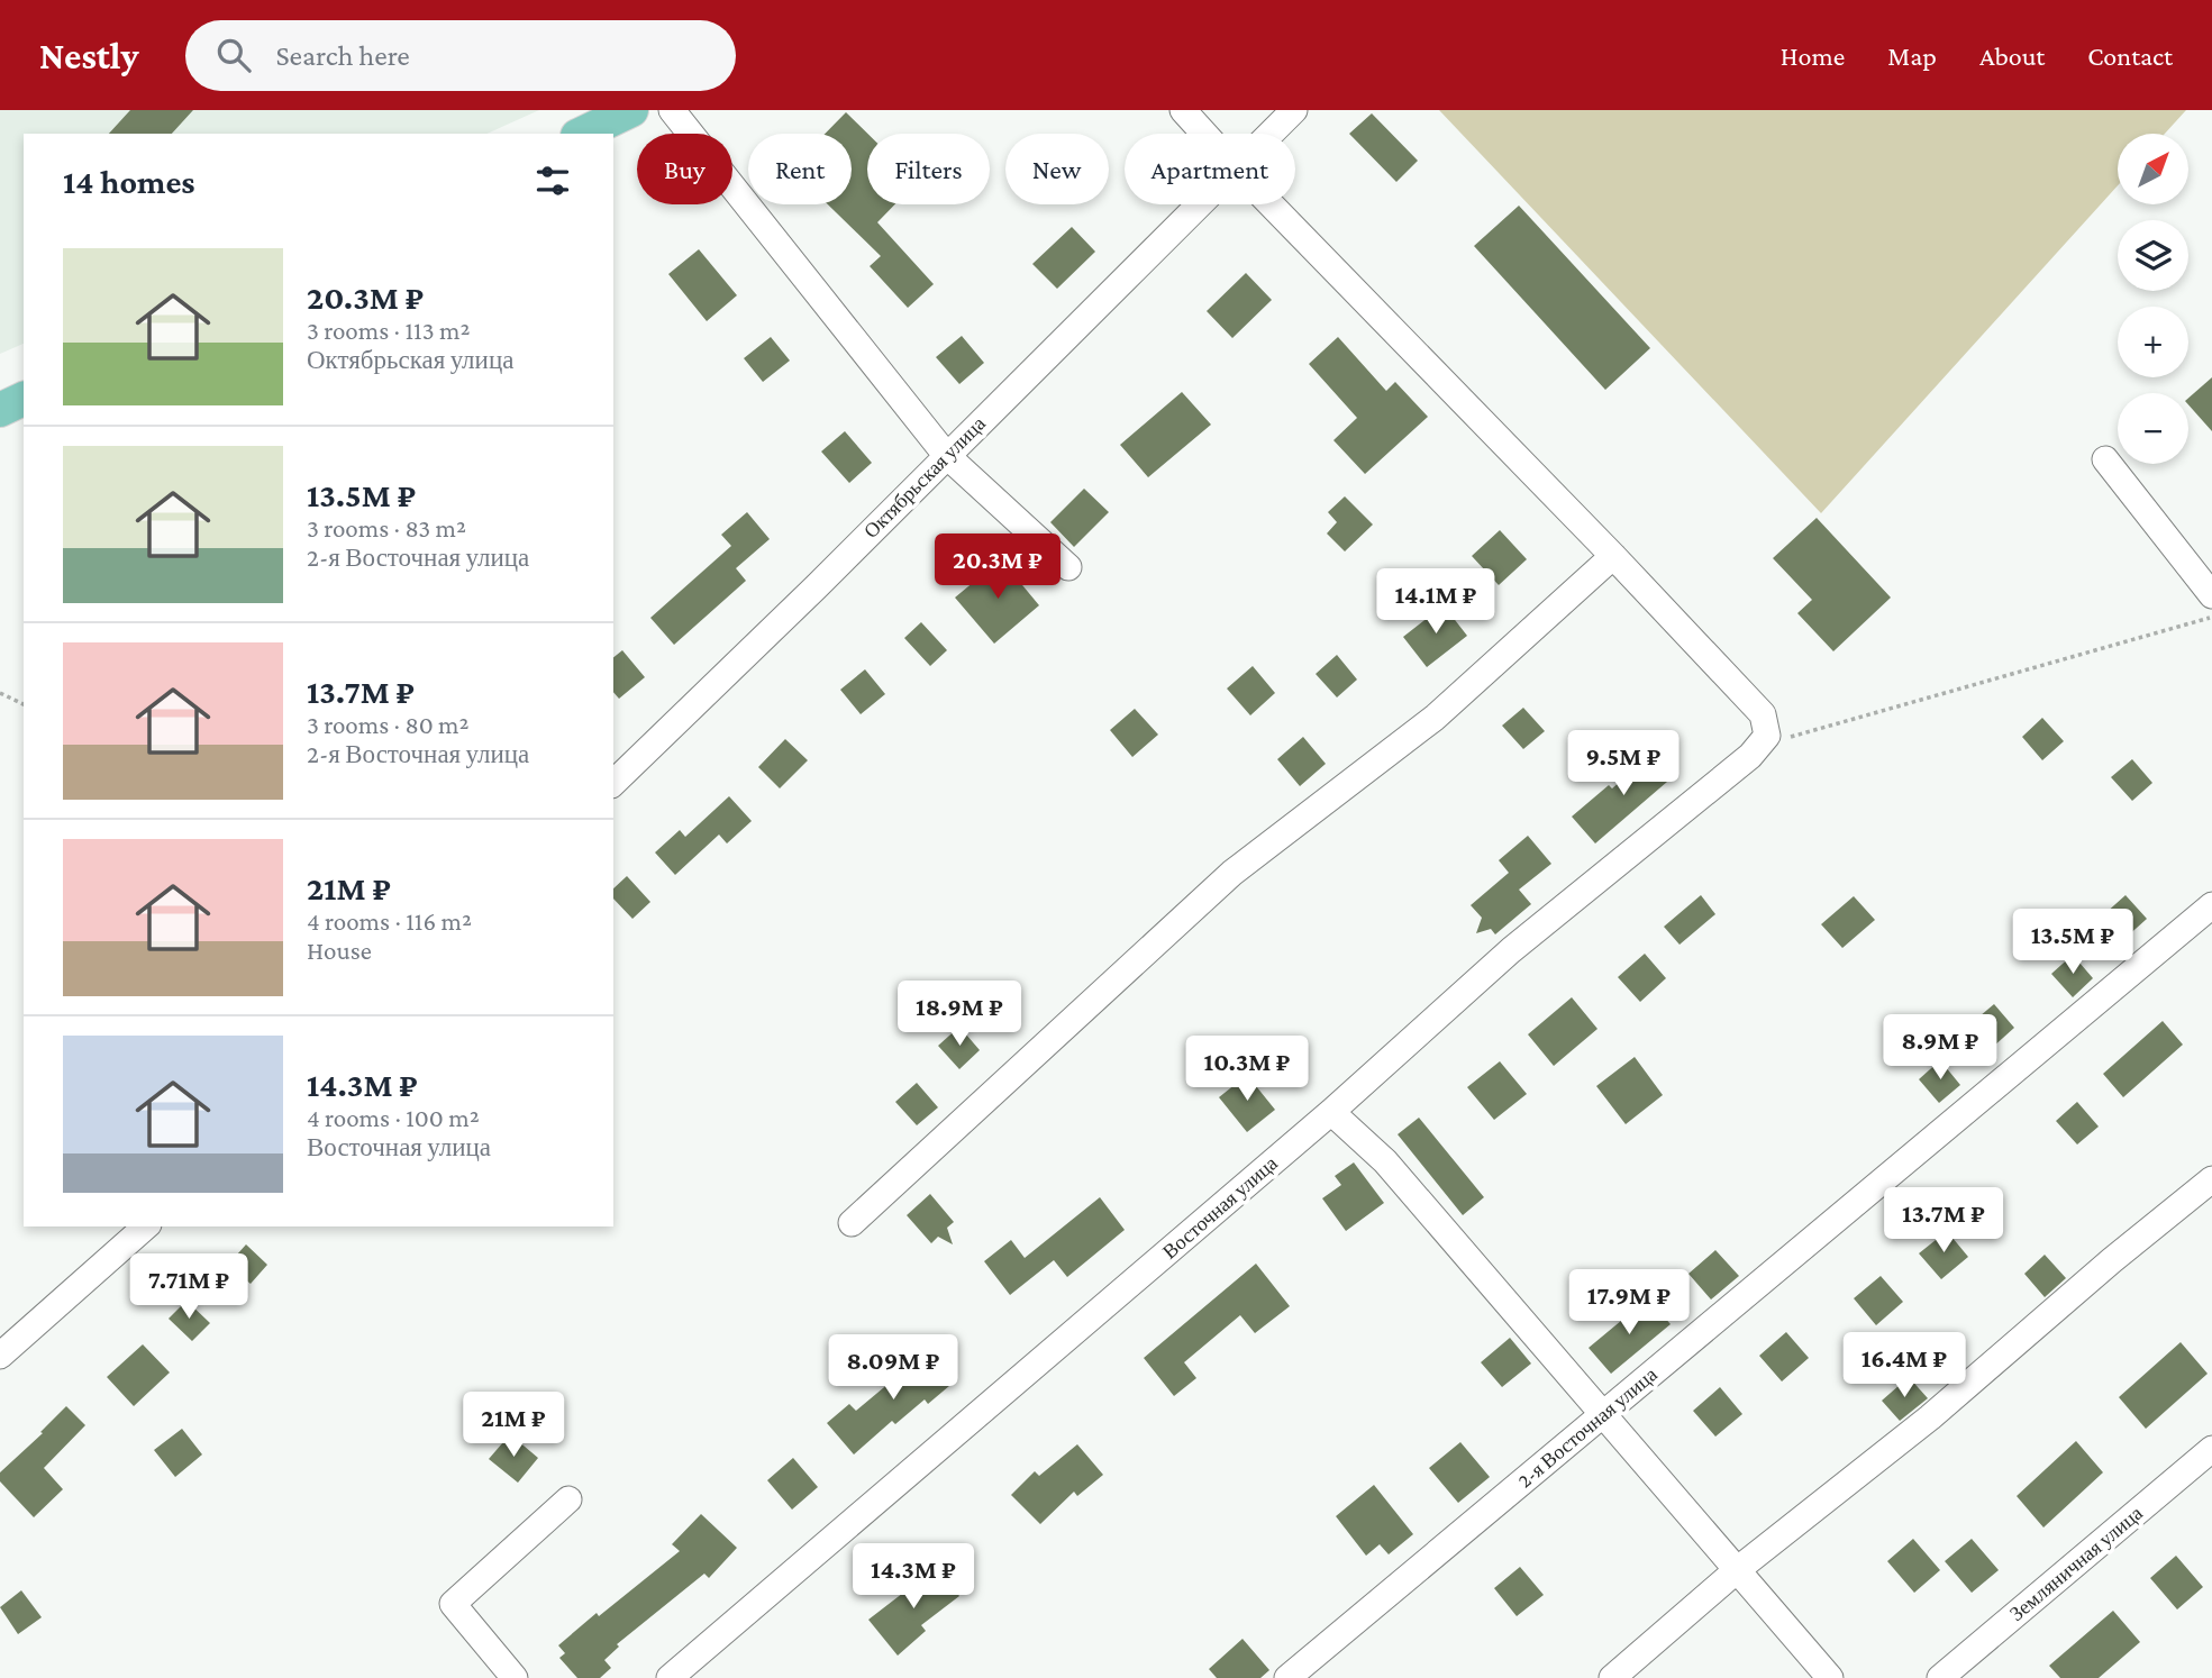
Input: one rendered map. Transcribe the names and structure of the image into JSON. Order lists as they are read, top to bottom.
{
  "streets": {
    "street": [
      "Октябрьская улица",
      "Восточная улица",
      "2-я Восточная улица",
      "Земляничная улица"
    ]
  },
  "north": "top right",
  "page": {
    "header": "Nestly",
    "search": "Search here",
    "nav": [
      "Home",
      "Map",
      "About",
      "Contact"
    ],
    "map_buttons": ["+", "−"],
    "chip": [
      "Buy",
      "Rent",
      "Filters",
      "New",
      "Apartment"
    ],
    "heading": "14 homes",
    "list": [
      {
        "name": "20.3M ₽",
        "note": "3 rooms · 113 m² · Октябрьская улица"
      },
      {
        "name": "13.5M ₽",
        "note": "3 rooms · 83 m² · 2-я Восточная улица"
      },
      {
        "name": "13.7M ₽",
        "note": "3 rooms · 80 m² · 2-я Восточная улица"
      },
      {
        "name": "21M ₽",
        "note": "4 rooms · 116 m² · House"
      },
      {
        "name": "14.3M ₽",
        "note": "4 rooms · 100 m² · Восточная улица"
      }
    ],
    "price": [
      "20.3M ₽",
      "14.1M ₽",
      "9.5M ₽",
      "13.5M ₽",
      "18.9M ₽",
      "8.9M ₽",
      "10.3M ₽",
      "13.7M ₽",
      "7.71M ₽",
      "17.9M ₽",
      "16.4M ₽",
      "8.09M ₽",
      "21M ₽",
      "14.3M ₽"
    ]
  }
}
